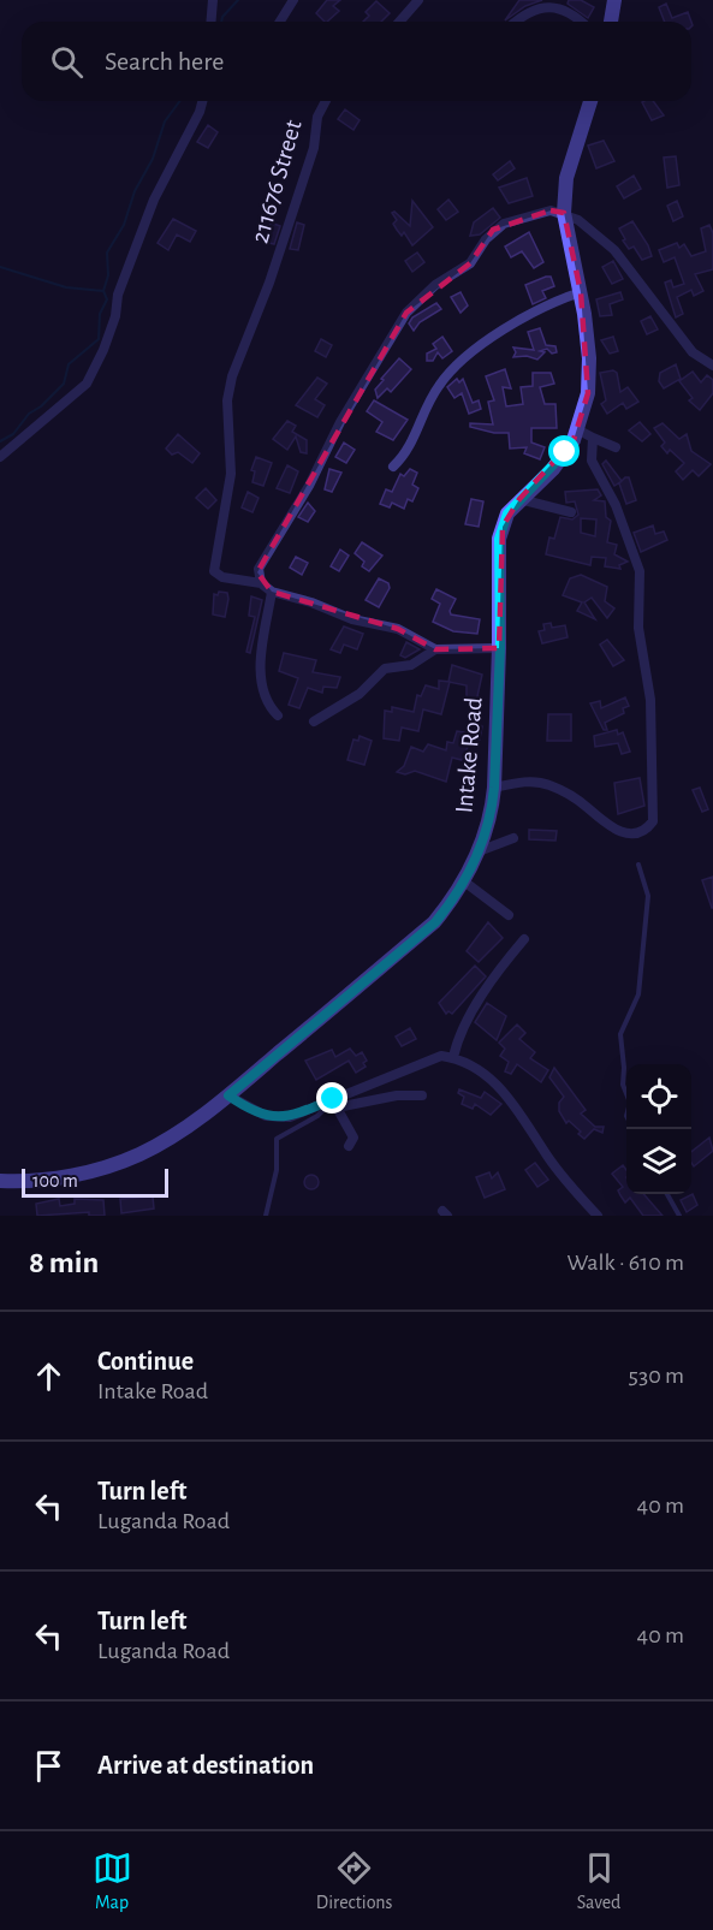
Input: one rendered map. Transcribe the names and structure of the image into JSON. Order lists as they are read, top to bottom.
{
  "streets": {
    "street": ["211676 Street", "Intake Road"]
  },
  "scale_bar": "100 m",
  "page": {
    "search": "Search here",
    "scale": "100 m",
    "heading": ["8 min", "Walk · 610 m"],
    "list": [
      ["Continue", "Intake Road", "530 m"],
      ["Turn left", "Luganda Road", "40 m"],
      ["Turn left", "Luganda Road", "40 m"],
      "Arrive at destination"
    ],
    "nav": ["Map", "Directions", "Saved"]
  }
}
